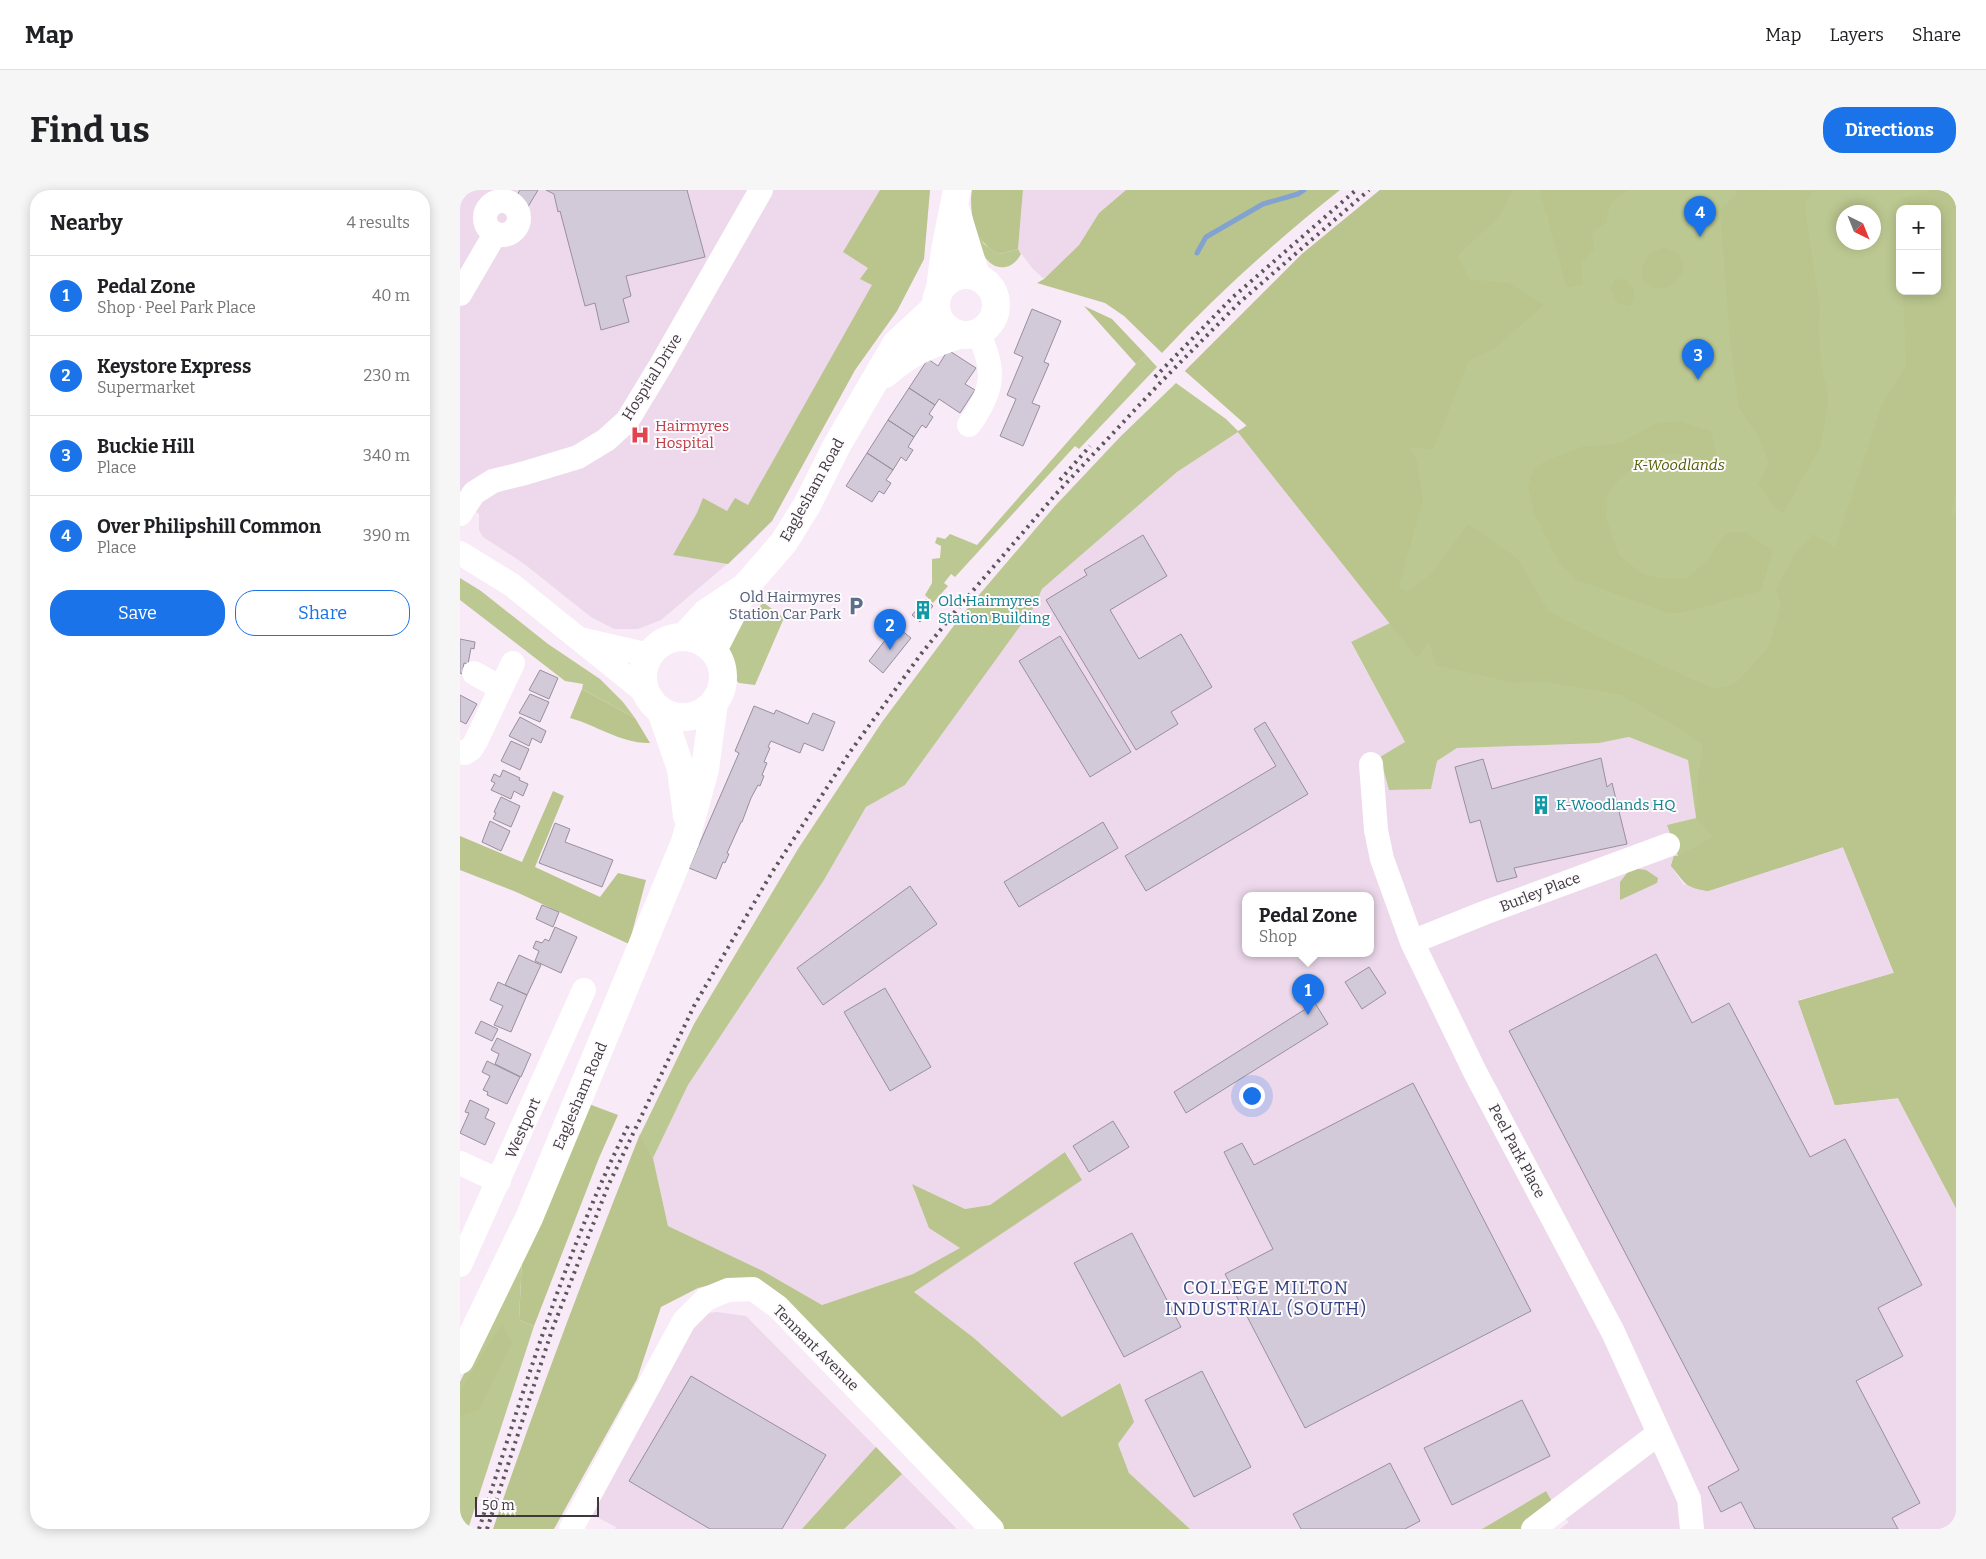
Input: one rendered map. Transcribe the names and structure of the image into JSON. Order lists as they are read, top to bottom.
{
  "streets": {
    "main road": ["Eaglesham Road"],
    "street": [
      "Hospital Drive",
      "Burley Place",
      "Westport",
      "Peel Park Place",
      "Tennant Avenue"
    ]
  },
  "crossings": [
    ["Burley Place", "Peel Park Place"]
  ],
  "districts": ["COLLEGE MILTON INDUSTRIAL (SOUTH)"],
  "parks": ["K-Woodlands"],
  "places": {
    "hospital": ["Hairmyres Hospital"],
    "parking": ["Old Hairmyres Station Car Park"],
    "building": ["Old Hairmyres Station Building", "K-Woodlands HQ"]
  },
  "scale_bar": "50 m",
  "north": "bottom right",
  "page": {
    "header": "Map",
    "nav": ["Map", "Layers", "Share"],
    "buttons": [
      "Directions",
      ["Save", "Share"]
    ],
    "title": "Find us",
    "heading": ["Nearby", "4 results"],
    "pins": [
      "4",
      "3",
      "2",
      "1"
    ],
    "map_buttons": ["+", "−"],
    "list": [
      {
        "mark": "1",
        "name": "Pedal Zone",
        "note": "Shop · Peel Park Place",
        "value": "40 m"
      },
      {
        "mark": "2",
        "name": "Keystore Express",
        "note": "Supermarket",
        "value": "230 m"
      },
      {
        "mark": "3",
        "name": "Buckie Hill",
        "note": "Place",
        "value": "340 m"
      },
      {
        "mark": "4",
        "name": "Over Philipshill Common",
        "note": "Place",
        "value": "390 m"
      }
    ],
    "popup": ["Pedal Zone", "Shop"],
    "scale": "50 m"
  }
}
